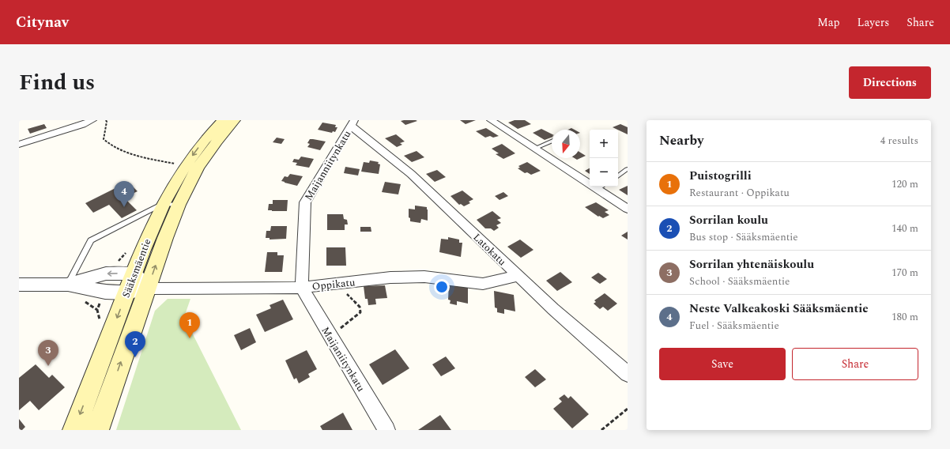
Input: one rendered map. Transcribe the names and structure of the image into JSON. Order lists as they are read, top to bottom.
{
  "streets": {
    "main road": ["Sääksmäentie"],
    "street": [
      "Maijanniitynkatu",
      "Latokatu",
      "Oppikatu",
      "Maijaniitynkatu"
    ]
  },
  "crossings": [
    ["Maijanniitynkatu", "Latokatu"],
    ["Maijanniitynkatu", "Oppikatu"],
    ["Maijanniitynkatu", "Maijaniitynkatu"],
    ["Latokatu", "Oppikatu"],
    ["Sääksmäentie", "Oppikatu"],
    ["Oppikatu", "Maijaniitynkatu"]
  ],
  "north": "bottom",
  "page": {
    "header": "Citynav",
    "nav": ["Map", "Layers", "Share"],
    "title": "Find us",
    "buttons": [
      "Directions",
      ["Save", "Share"]
    ],
    "heading": ["Nearby", "4 results"],
    "map_buttons": ["+", "−"],
    "list": [
      {
        "mark": "1",
        "name": "Puistogrilli",
        "note": "Restaurant · Oppikatu",
        "value": "120 m"
      },
      {
        "mark": "2",
        "name": "Sorrilan koulu",
        "note": "Bus stop · Sääksmäentie",
        "value": "140 m"
      },
      {
        "mark": "3",
        "name": "Sorrilan yhtenäiskoulu",
        "note": "School · Sääksmäentie",
        "value": "170 m"
      },
      {
        "mark": "4",
        "name": "Neste Valkeakoski Sääksmäentie",
        "note": "Fuel · Sääksmäentie",
        "value": "180 m"
      }
    ],
    "pins": [
      "4",
      "1",
      "2",
      "3"
    ]
  }
}
